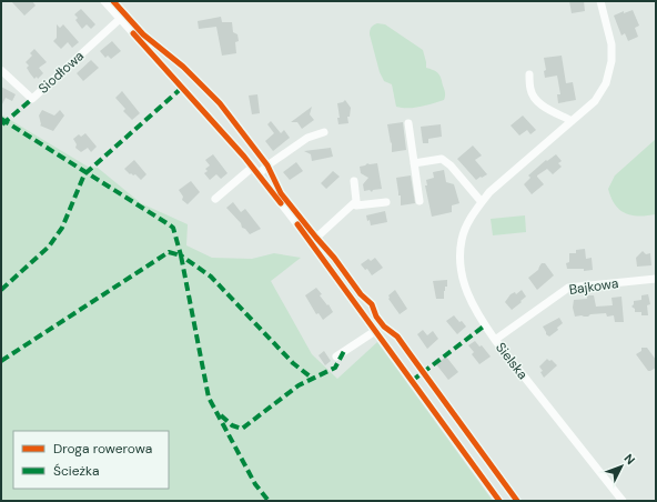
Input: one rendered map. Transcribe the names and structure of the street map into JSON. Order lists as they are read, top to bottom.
{
  "streets": {
    "street": ["Siodłowa", "Bajkowa", "Sielska"]
  },
  "crossings": [
    ["Bajkowa", "Sielska"]
  ],
  "legend": ["Droga rowerowa", "Ścieżka"],
  "north": "top right"
}
